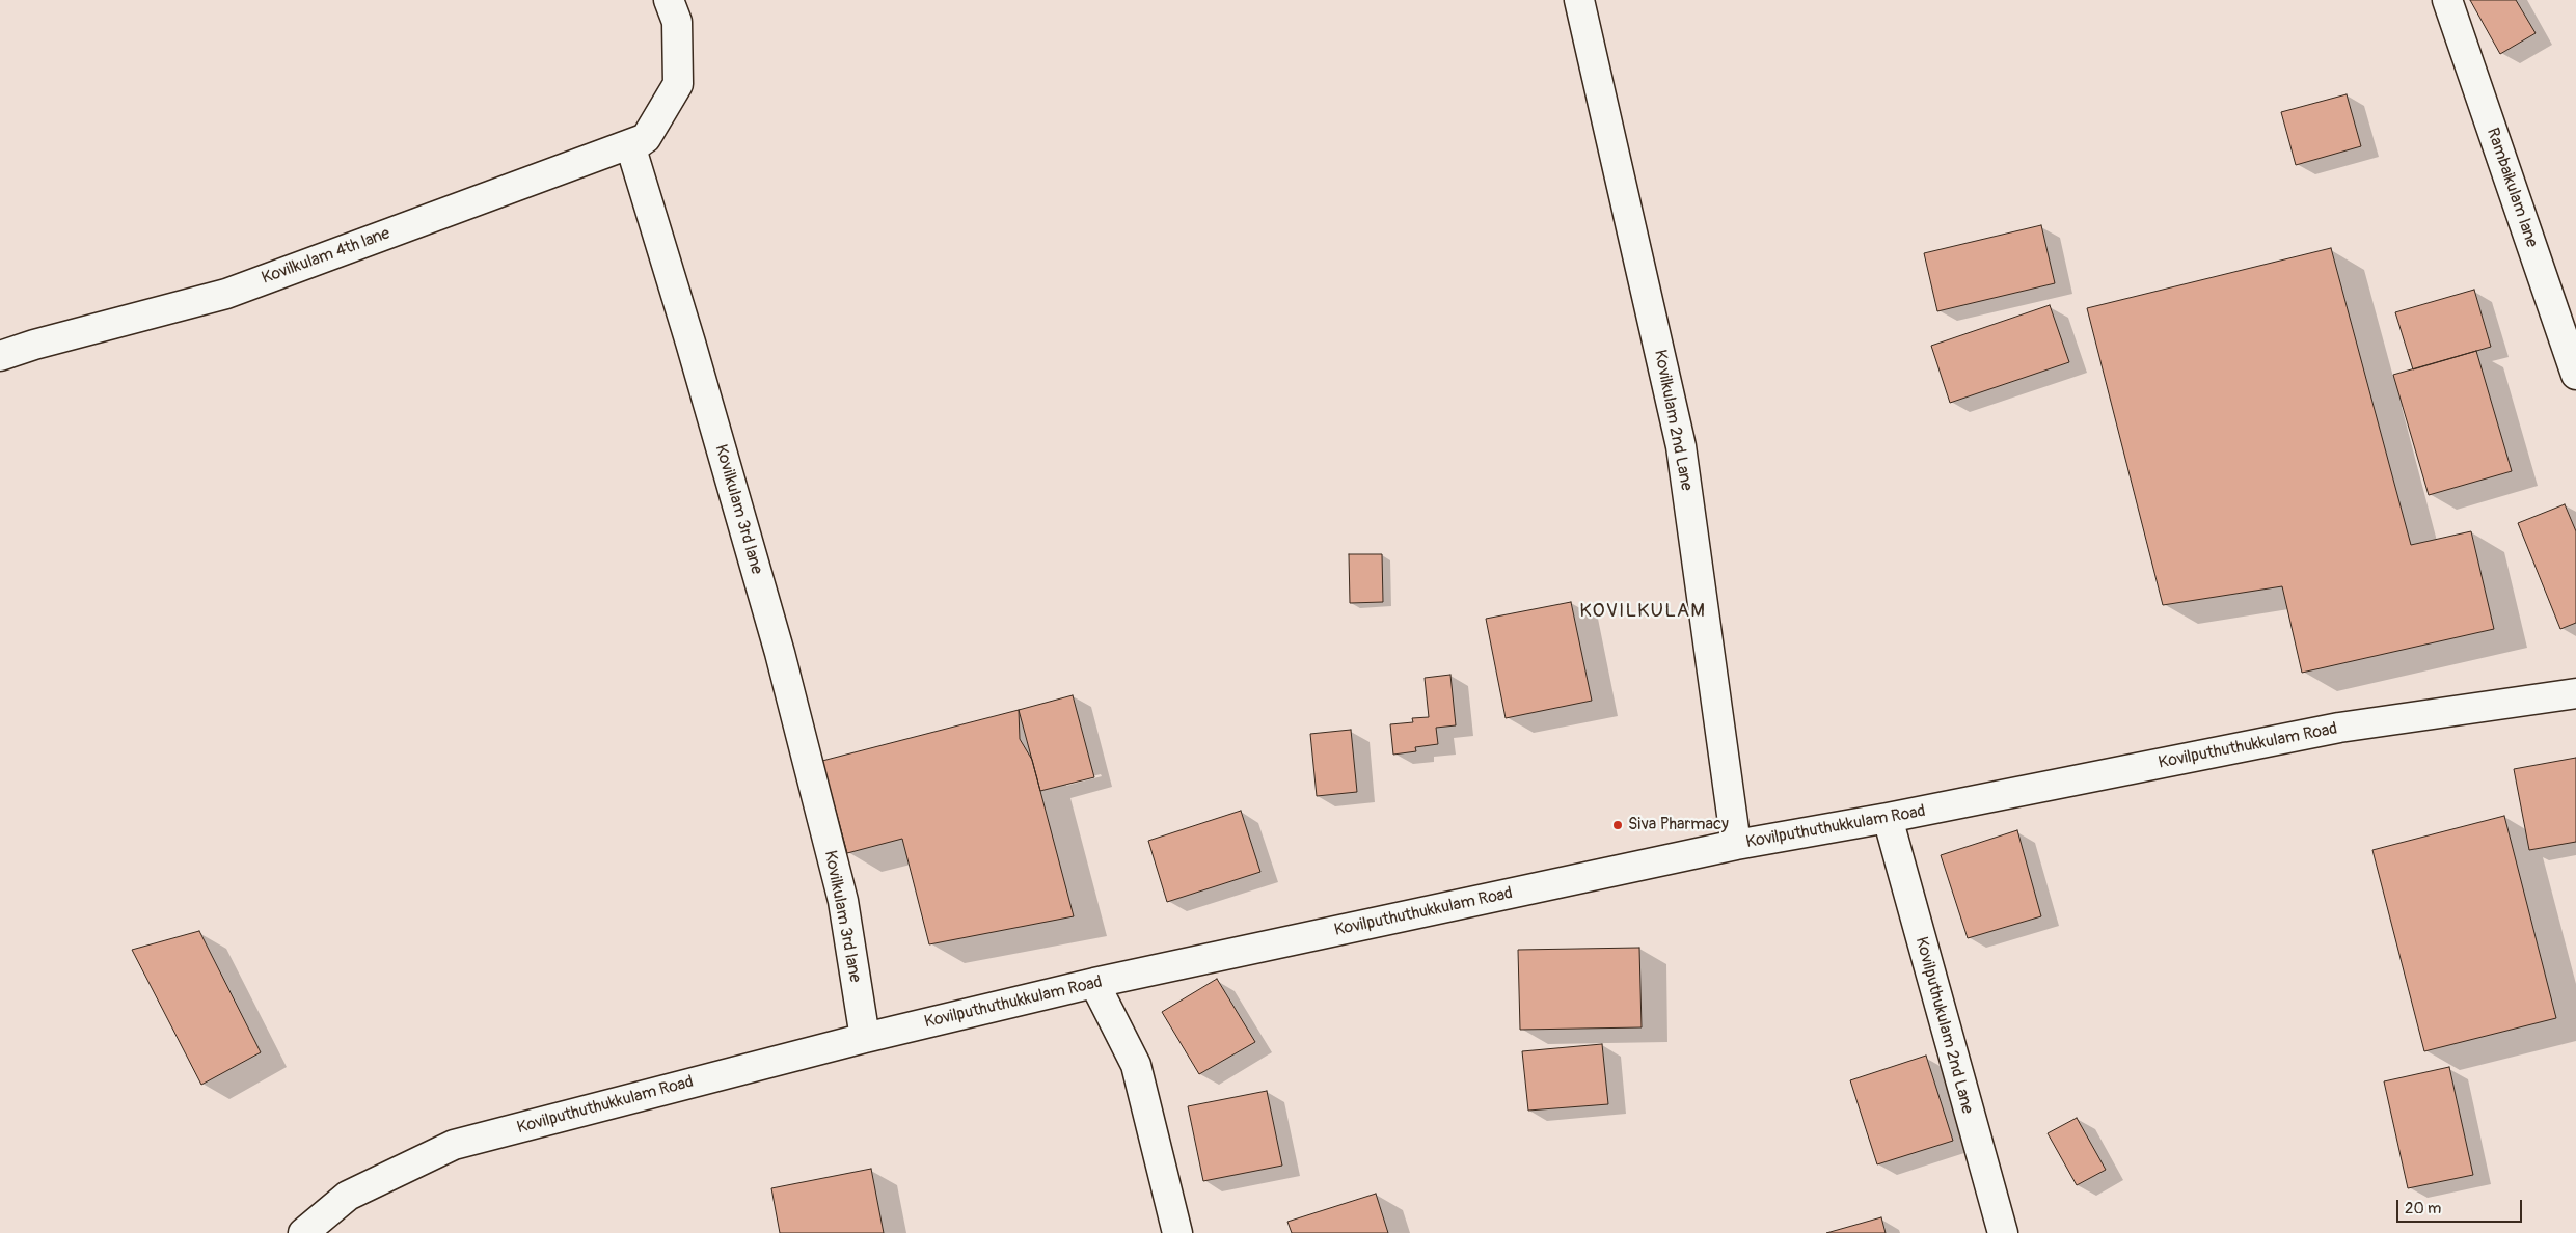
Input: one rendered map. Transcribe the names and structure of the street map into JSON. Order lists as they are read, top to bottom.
{
  "streets": {
    "street": [
      "Rambaikulam lane",
      "Kovilkulam 4th lane",
      "Kovilkulam 2nd Lane",
      "Kovilkulam 3rd lane",
      "Kovilputhuthukkulam Road",
      "Kovilputhukulam 2nd Lane"
    ]
  },
  "crossings": [
    ["Kovilkulam 4th lane", "Kovilkulam 3rd lane"],
    ["Kovilkulam 2nd Lane", "Kovilputhuthukkulam Road"],
    ["Kovilkulam 3rd lane", "Kovilputhuthukkulam Road"],
    ["Kovilputhuthukkulam Road", "Kovilputhukulam 2nd Lane"]
  ],
  "districts": ["KOVILKULAM"],
  "places": ["Siva Pharmacy"],
  "scale_bar": "20 m"
}
